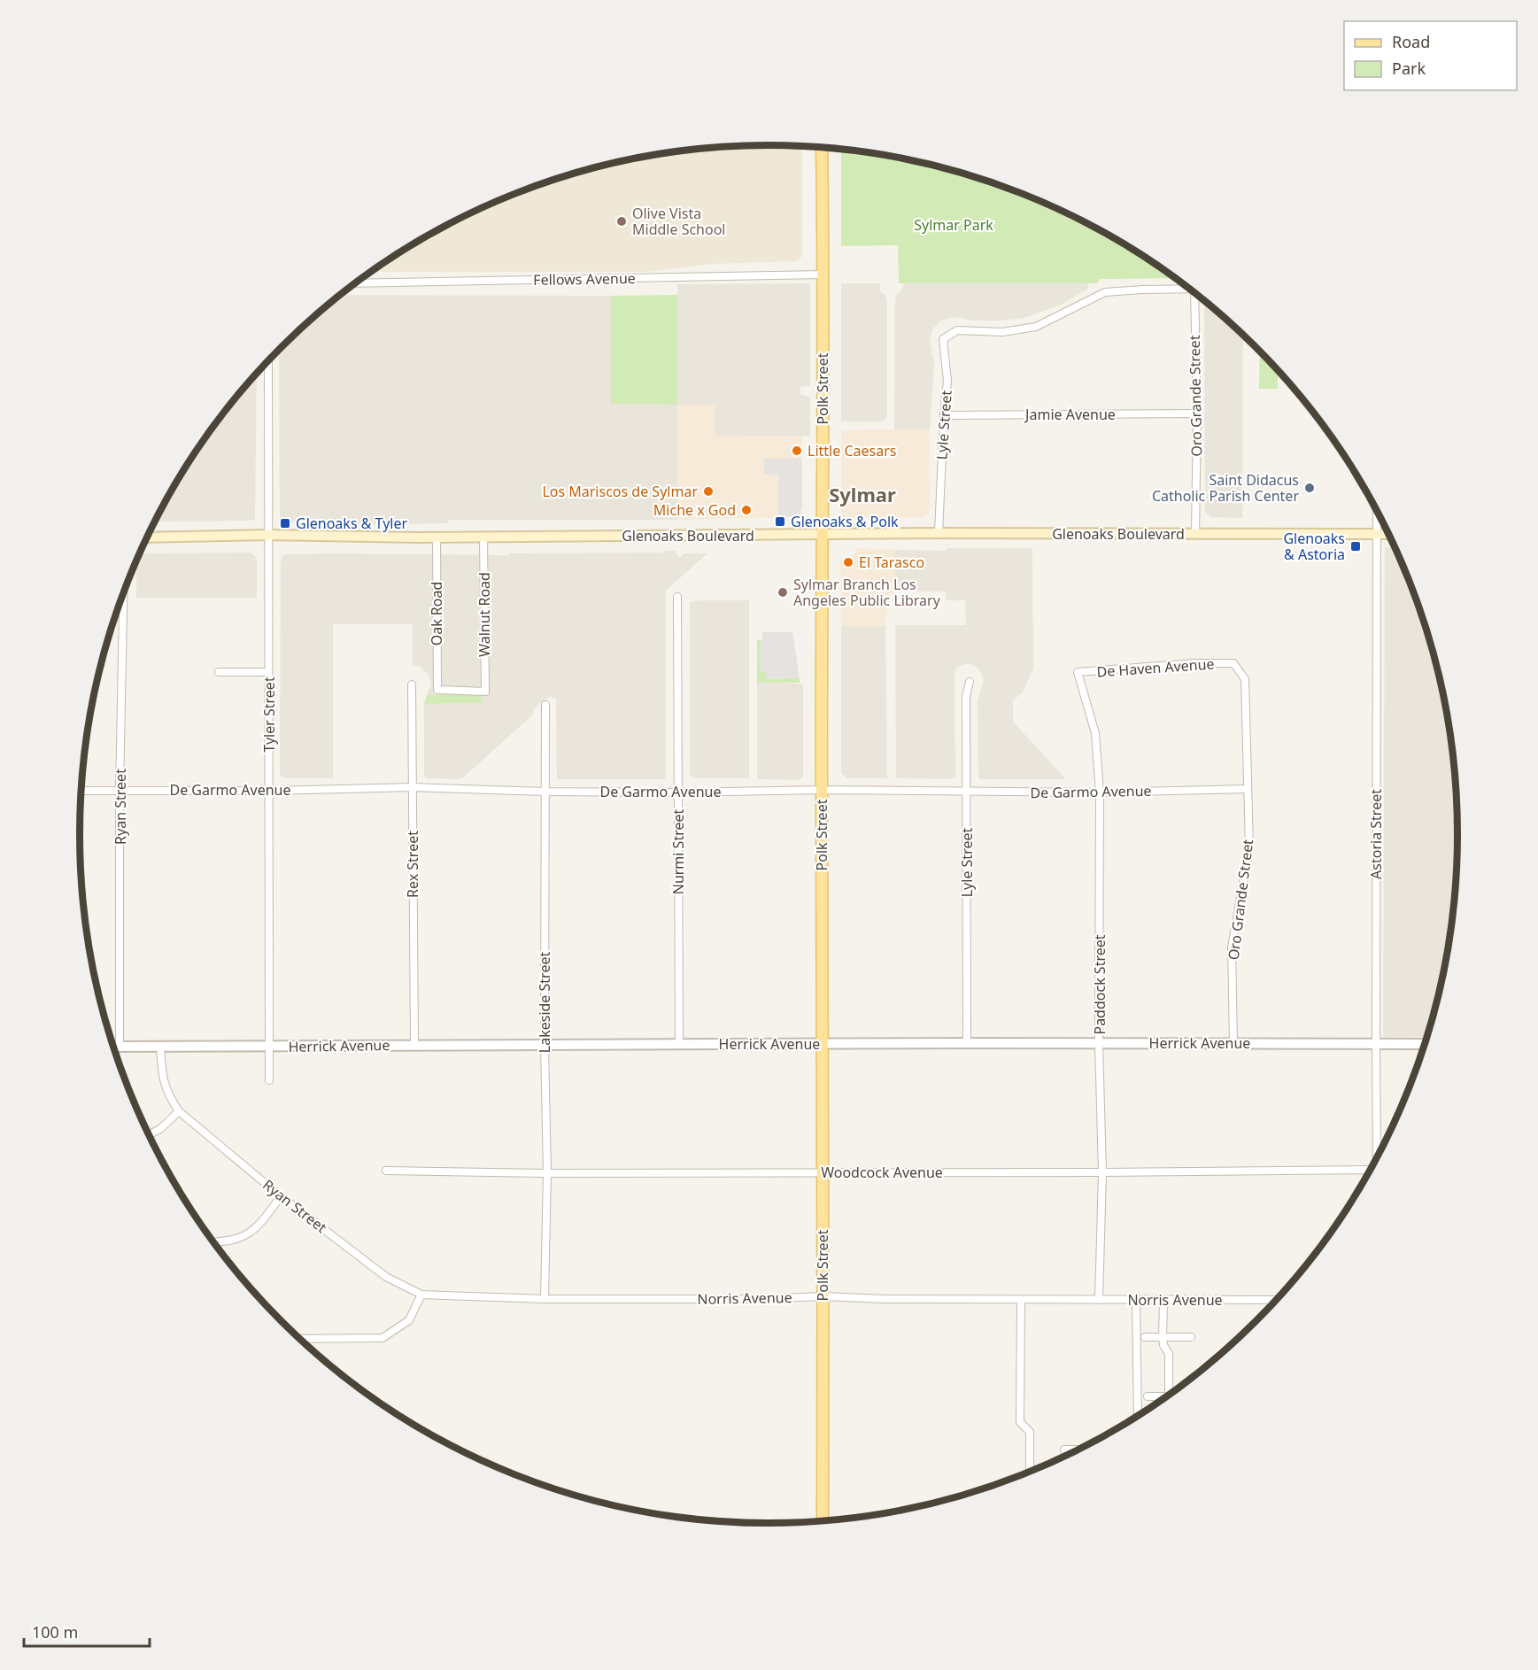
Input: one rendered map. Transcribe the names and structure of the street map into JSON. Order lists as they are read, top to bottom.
{
  "streets": {
    "main road": ["Polk Street", "Glenoaks Boulevard"],
    "street": [
      "Fellows Avenue",
      "Oro Grande Street",
      "Jamie Avenue",
      "Lyle Street",
      "Oak Road",
      "Walnut Road",
      "De Haven Avenue",
      "Tyler Street",
      "De Garmo Avenue",
      "Ryan Street",
      "Astoria Street",
      "Nurmi Street",
      "Rex Street",
      "Paddock Street",
      "Lakeside Street",
      "Herrick Avenue",
      "Woodcock Avenue",
      "Norris Avenue"
    ]
  },
  "crossings": [
    ["Fellows Avenue", "Polk Street"],
    ["Polk Street", "Glenoaks Boulevard"],
    ["Polk Street", "De Garmo Avenue"],
    ["Polk Street", "Herrick Avenue"],
    ["Polk Street", "Woodcock Avenue"],
    ["Polk Street", "Norris Avenue"],
    ["Oro Grande Street", "Jamie Avenue"],
    ["Oro Grande Street", "Glenoaks Boulevard"],
    ["Oro Grande Street", "De Haven Avenue"],
    ["Oro Grande Street", "De Garmo Avenue"],
    ["Oro Grande Street", "Herrick Avenue"],
    ["Jamie Avenue", "Lyle Street"],
    ["Lyle Street", "Glenoaks Boulevard"],
    ["Lyle Street", "De Garmo Avenue"],
    ["Lyle Street", "Herrick Avenue"],
    ["Glenoaks Boulevard", "Oak Road"],
    ["Glenoaks Boulevard", "Walnut Road"],
    ["Glenoaks Boulevard", "Tyler Street"],
    ["Glenoaks Boulevard", "Astoria Street"],
    ["Oak Road", "Walnut Road"],
    ["De Haven Avenue", "Paddock Street"],
    ["Tyler Street", "De Garmo Avenue"],
    ["Tyler Street", "Herrick Avenue"],
    ["De Garmo Avenue", "Ryan Street"],
    ["De Garmo Avenue", "Nurmi Street"],
    ["De Garmo Avenue", "Rex Street"],
    ["De Garmo Avenue", "Paddock Street"],
    ["De Garmo Avenue", "Lakeside Street"],
    ["Ryan Street", "Herrick Avenue"],
    ["Ryan Street", "Norris Avenue"],
    ["Astoria Street", "Herrick Avenue"],
    ["Nurmi Street", "Herrick Avenue"],
    ["Rex Street", "Herrick Avenue"],
    ["Paddock Street", "Herrick Avenue"],
    ["Paddock Street", "Woodcock Avenue"],
    ["Paddock Street", "Norris Avenue"],
    ["Lakeside Street", "Herrick Avenue"],
    ["Lakeside Street", "Woodcock Avenue"],
    ["Lakeside Street", "Norris Avenue"]
  ],
  "districts": ["Sylmar"],
  "parks": ["Sylmar Park"],
  "places": {
    "other": [
      "Olive Vista Middle School",
      "Little Caesars",
      "Saint Didacus Catholic Parish Center",
      "Los Mariscos de Sylmar",
      "Miche x God",
      "El Tarasco",
      "Sylmar Branch Los Angeles Public Library"
    ],
    "transit": ["Glenoaks & Polk", "Glenoaks & Tyler", "Glenoaks & Astoria"]
  },
  "legend": ["Road", "Park"],
  "scale_bar": "100 m"
}
